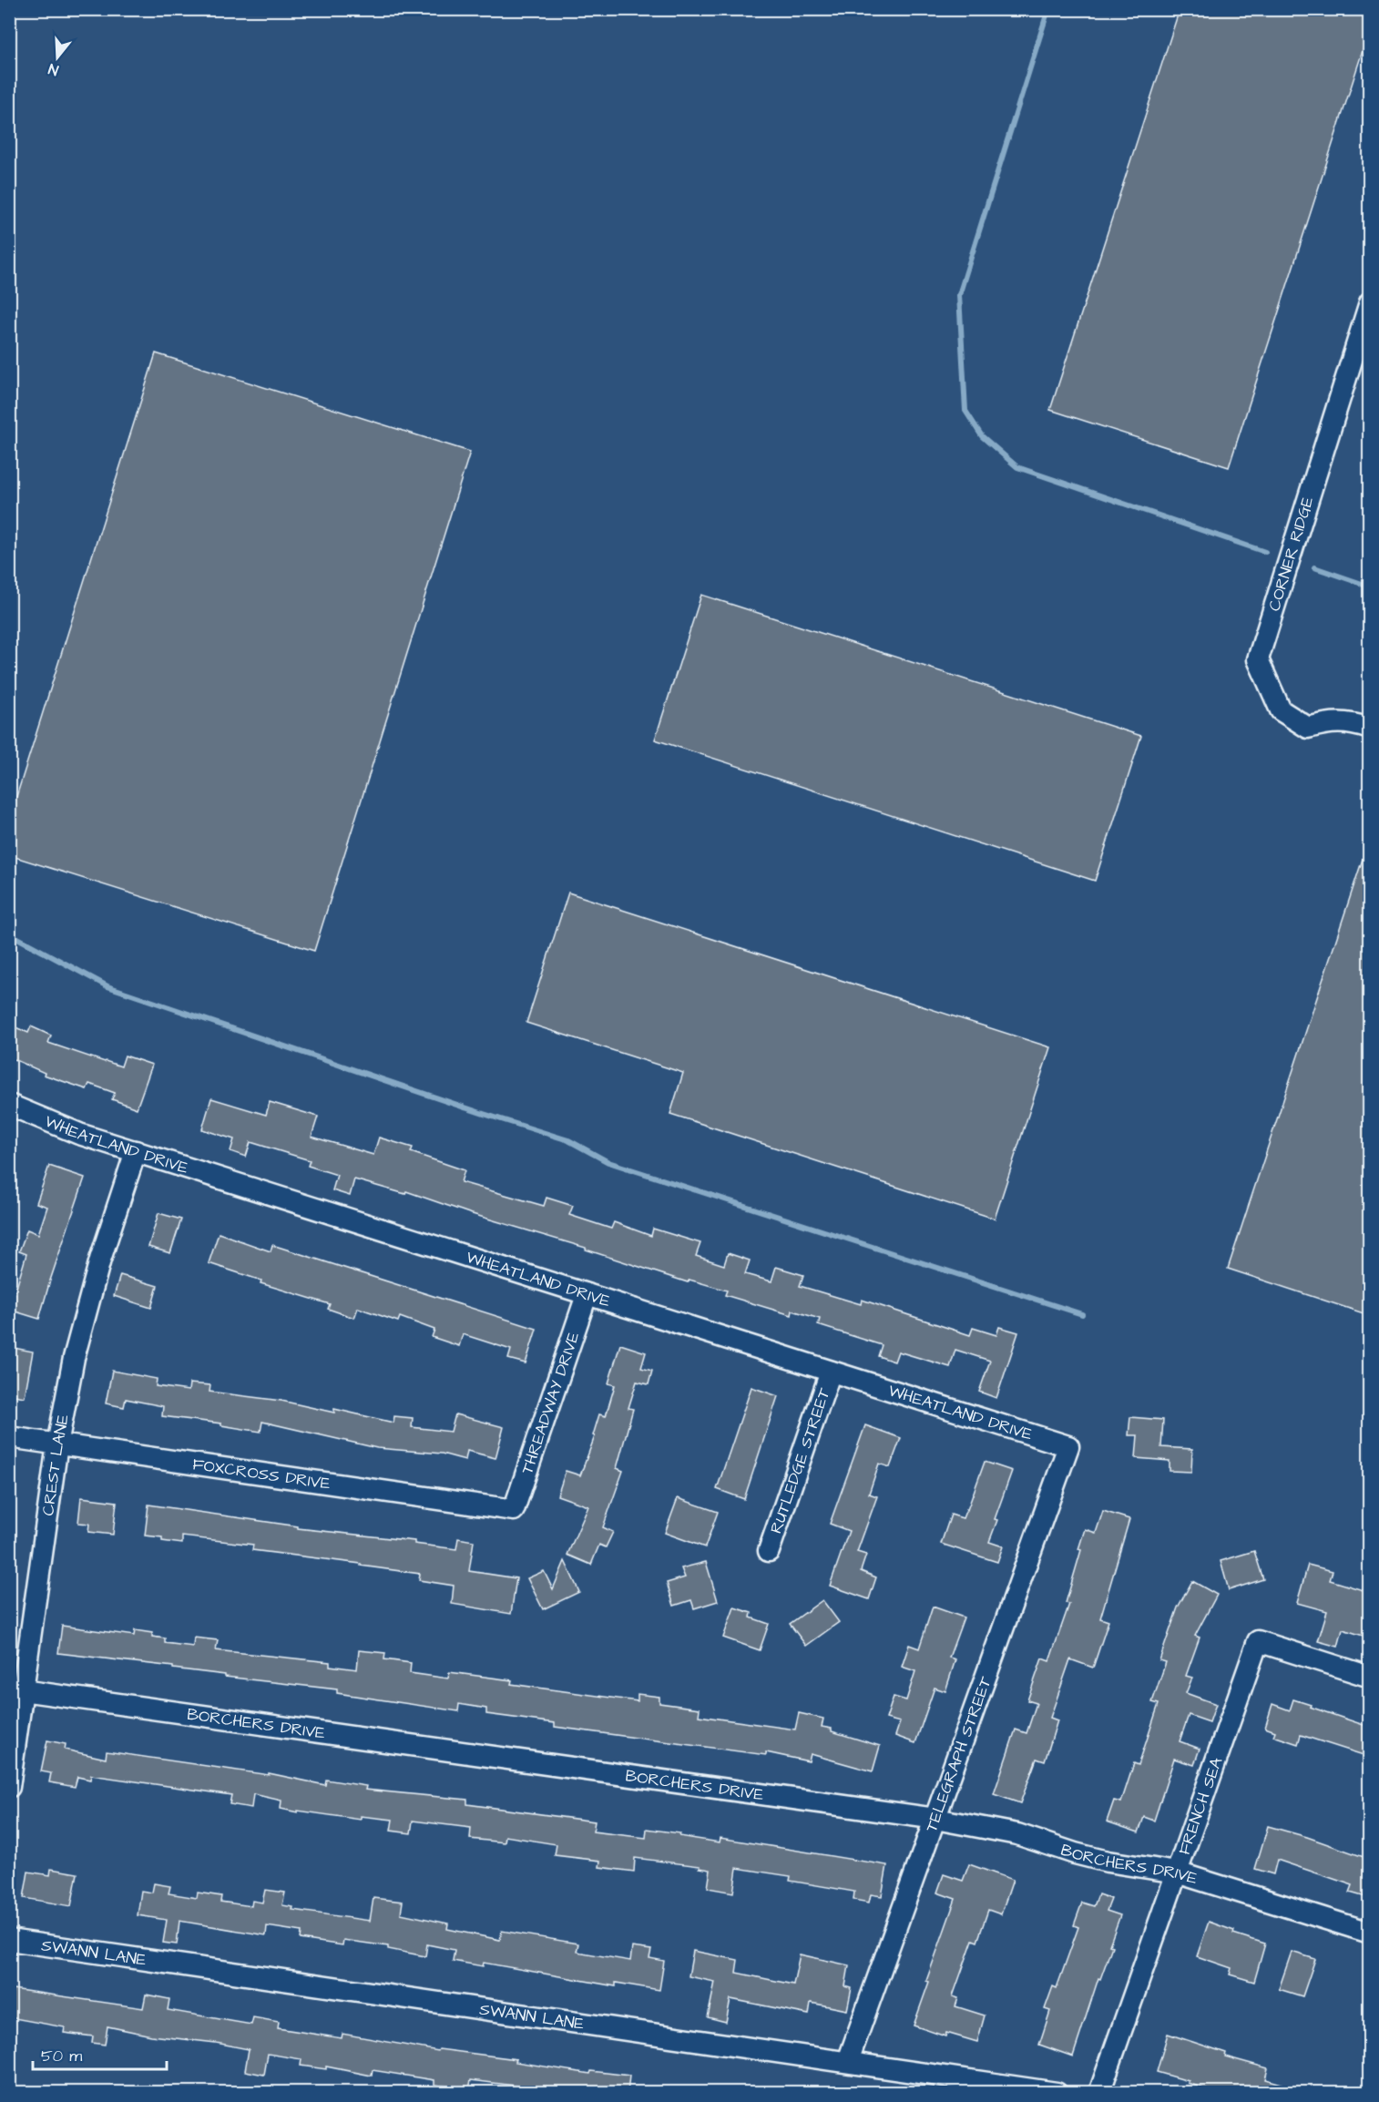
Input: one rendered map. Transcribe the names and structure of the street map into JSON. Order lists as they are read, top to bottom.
{
  "streets": {
    "street": [
      "CORNER RIDGE",
      "WHEATLAND DRIVE",
      "THREADWAY DRIVE",
      "RUTLEDGE STREET",
      "CREST LANE",
      "FOXCROSS DRIVE",
      "BORCHERS DRIVE",
      "TELEGRAPH STREET",
      "FRENCH SEA",
      "SWANN LANE"
    ]
  },
  "crossings": [
    ["WHEATLAND DRIVE", "THREADWAY DRIVE"],
    ["WHEATLAND DRIVE", "RUTLEDGE STREET"],
    ["WHEATLAND DRIVE", "CREST LANE"],
    ["WHEATLAND DRIVE", "TELEGRAPH STREET"],
    ["THREADWAY DRIVE", "FOXCROSS DRIVE"],
    ["CREST LANE", "FOXCROSS DRIVE"],
    ["CREST LANE", "BORCHERS DRIVE"],
    ["BORCHERS DRIVE", "TELEGRAPH STREET"],
    ["BORCHERS DRIVE", "FRENCH SEA"],
    ["TELEGRAPH STREET", "SWANN LANE"]
  ],
  "scale_bar": "50 m",
  "north": "bottom"
}
